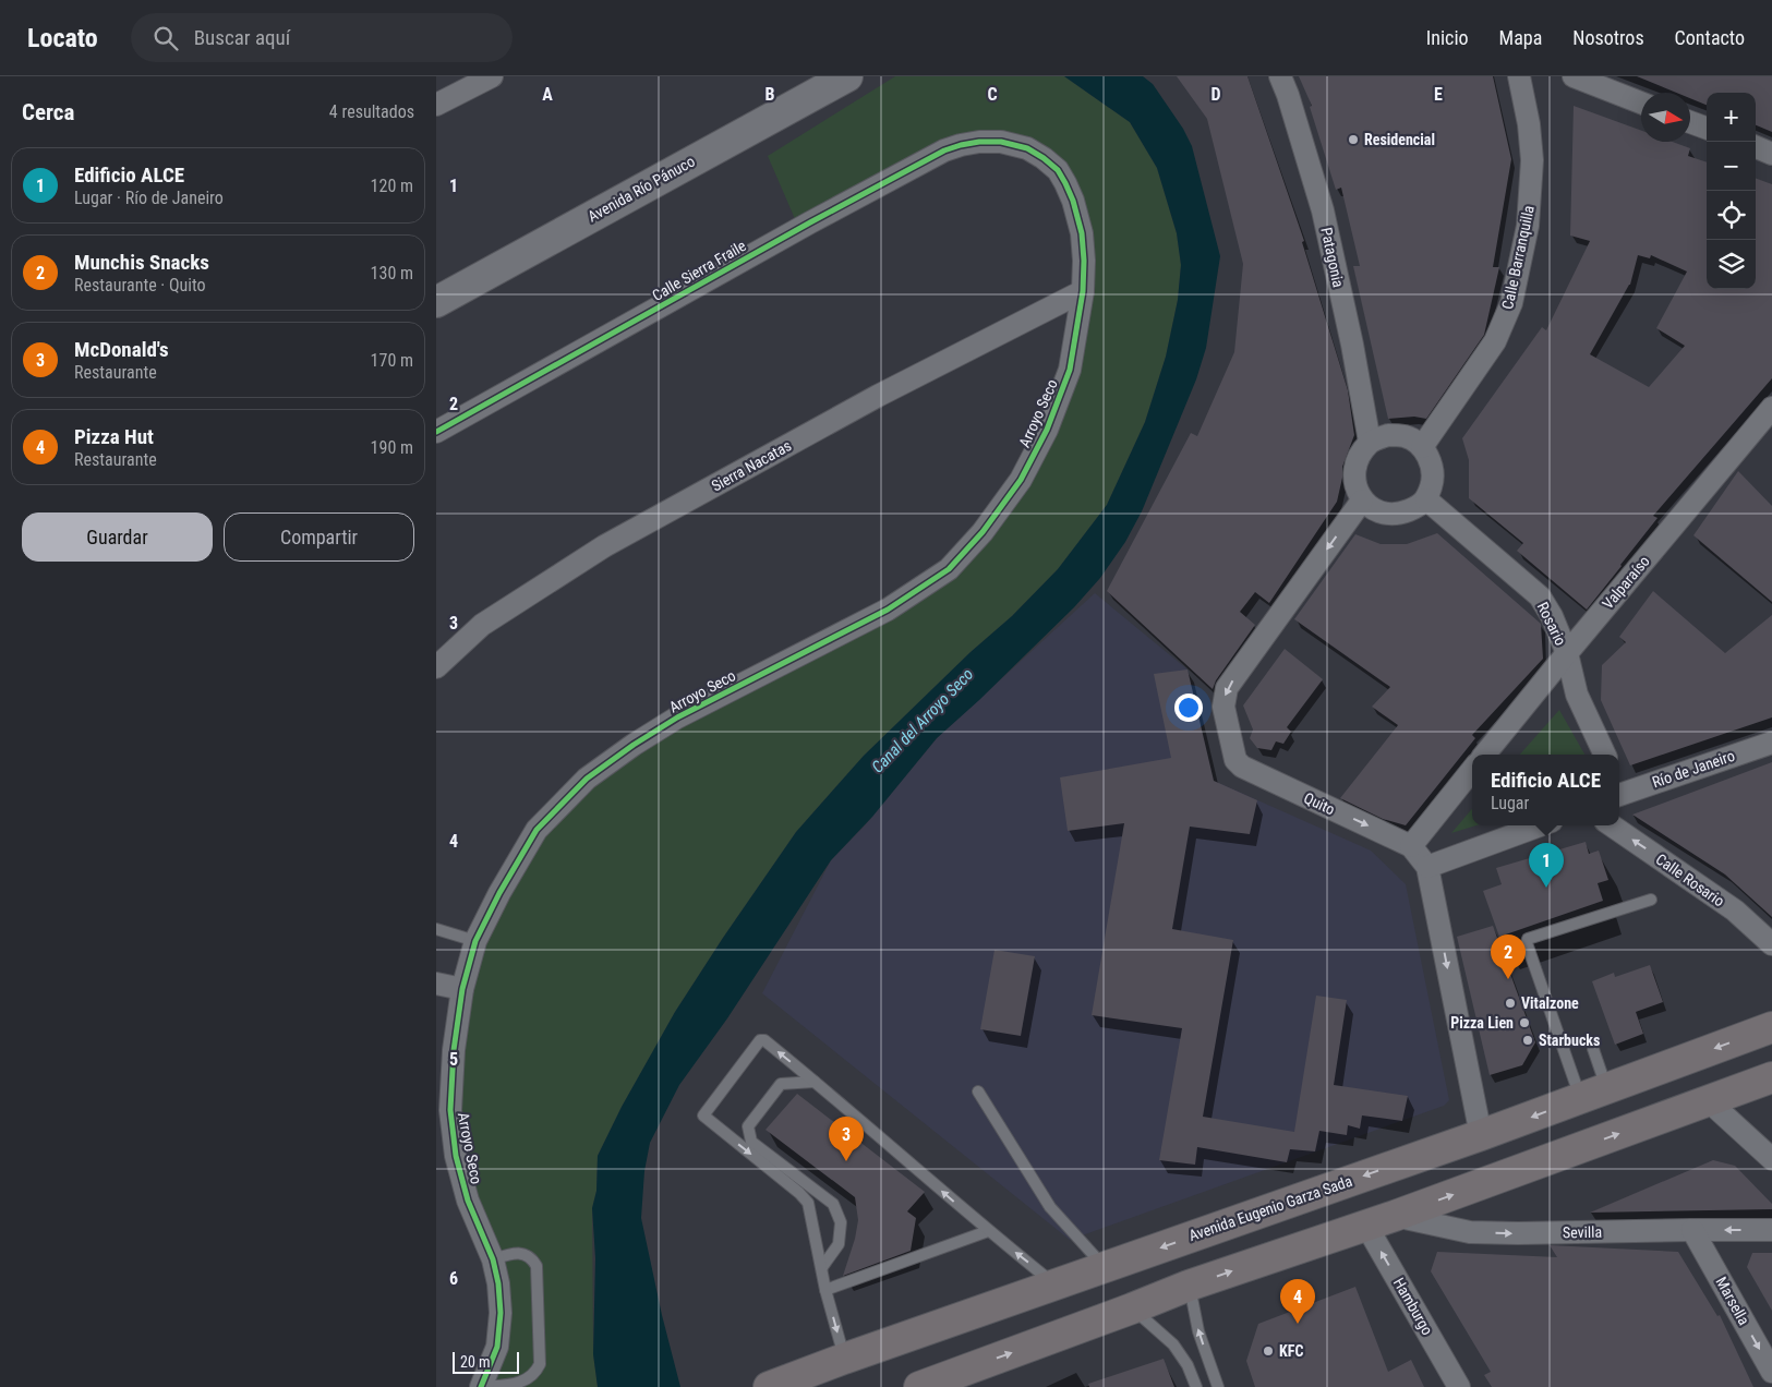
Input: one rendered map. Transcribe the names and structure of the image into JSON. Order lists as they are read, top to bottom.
{
  "streets": {
    "highway": ["Avenida Eugenio Garza Sada"],
    "street": [
      "Avenida Río Pánuco",
      "Patagonia",
      "Calle Barranquilla",
      "Calle Sierra Fraile",
      "Arroyo Seco",
      "Sierra Nacatas",
      "Valparaíso",
      "Rosario",
      "Río de Janeiro",
      "Quito",
      "Calle Rosario",
      "Sevilla",
      "Marsella",
      "Hamburgo"
    ]
  },
  "crossings": [
    ["Patagonia", "Calle Barranquilla"],
    ["Patagonia", "Rosario"],
    ["Patagonia", "Quito"],
    ["Calle Barranquilla", "Rosario"],
    ["Calle Barranquilla", "Quito"],
    ["Calle Sierra Fraile", "Arroyo Seco"],
    ["Arroyo Seco", "Sierra Nacatas"],
    ["Valparaíso", "Rosario"],
    ["Rosario", "Quito"],
    ["Quito", "Avenida Eugenio Garza Sada"],
    ["Sevilla", "Marsella"]
  ],
  "one_way": [
    "Quito",
    "Calle Rosario",
    "Marsella",
    "Hamburgo"
  ],
  "water": ["Canal del Arroyo Seco"],
  "places": [
    "Residencial",
    "Vitalzone",
    "Pizza Lien",
    "Starbucks",
    "KFC"
  ],
  "scale_bar": "20 m",
  "north": "right",
  "page": {
    "header": "Locato",
    "search": "Buscar aquí",
    "nav": [
      "Inicio",
      "Mapa",
      "Nosotros",
      "Contacto"
    ],
    "heading": ["Cerca", "4 resultados"],
    "map_buttons": ["+", "−"],
    "list": [
      {
        "mark": "1",
        "name": "Edificio ALCE",
        "note": "Lugar · Río de Janeiro",
        "value": "120 m"
      },
      {
        "mark": "2",
        "name": "Munchis Snacks",
        "note": "Restaurante · Quito",
        "value": "130 m"
      },
      {
        "mark": "3",
        "name": "McDonald's",
        "note": "Restaurante",
        "value": "170 m"
      },
      {
        "mark": "4",
        "name": "Pizza Hut",
        "note": "Restaurante",
        "value": "190 m"
      }
    ],
    "buttons": ["Guardar", "Compartir"],
    "popup": ["Edificio ALCE", "Lugar"],
    "pins": [
      "1",
      "2",
      "3",
      "4"
    ],
    "scale": "20 m"
  },
  "grid": {
    "columns": [
      "A",
      "B",
      "C",
      "D",
      "E"
    ],
    "rows": [
      "1",
      "2",
      "3",
      "4",
      "5",
      "6"
    ]
  }
}
